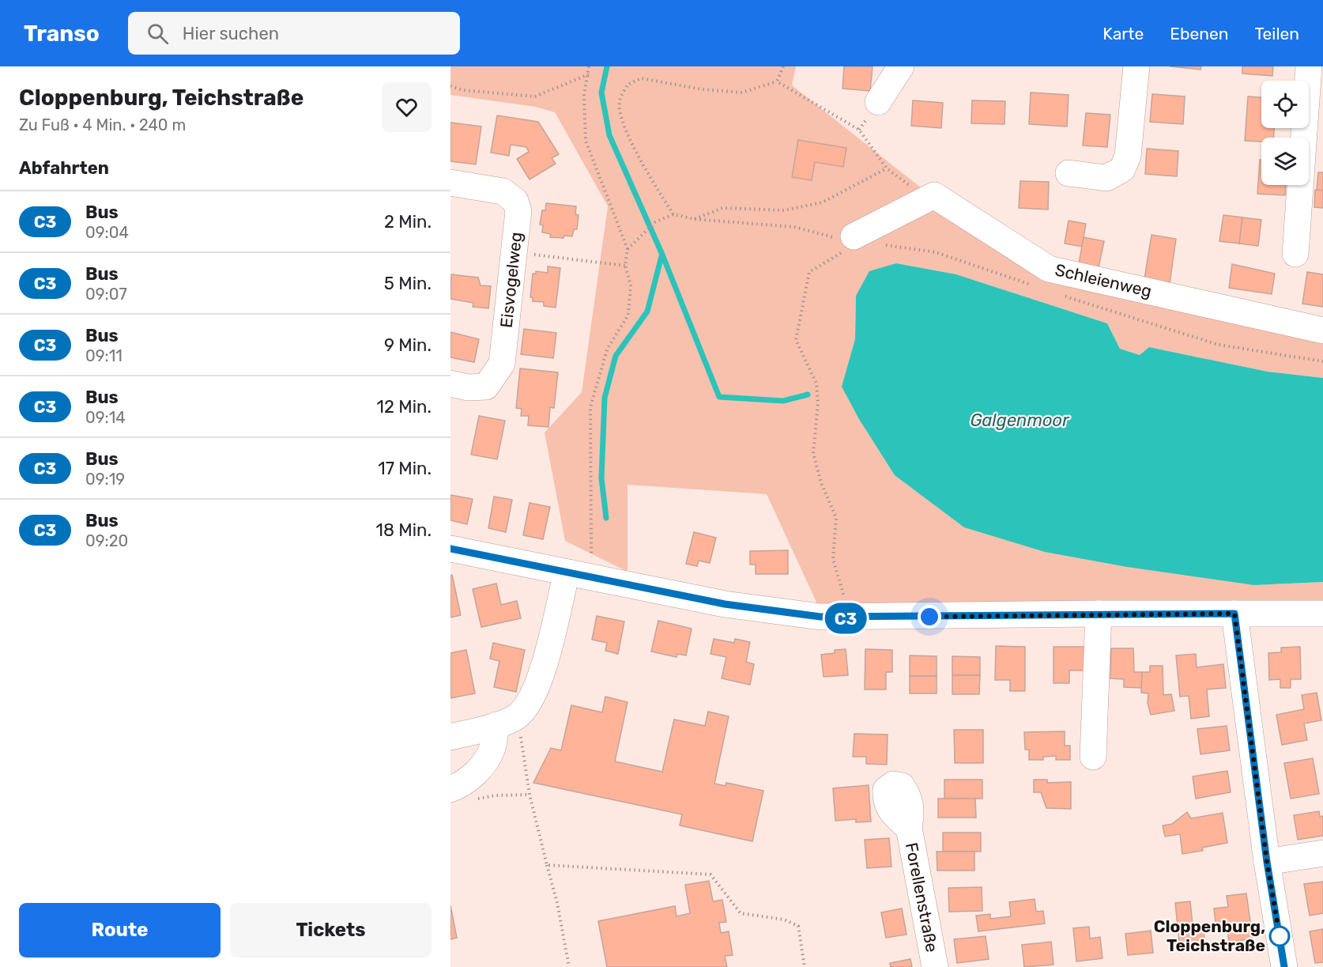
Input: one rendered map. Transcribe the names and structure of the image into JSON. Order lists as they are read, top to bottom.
{
  "streets": {
    "street": ["Eisvogelweg", "Schleienweg", "Forellenstraße"]
  },
  "water": ["Galgenmoor"],
  "places": ["Cloppenburg, Teichstraße"],
  "lines": ["bus line C3"],
  "page": {
    "header": "Transo",
    "search": "Hier suchen",
    "nav": ["Karte", "Ebenen", "Teilen"],
    "heading": [
      ["Cloppenburg, Teichstraße", "Zu Fuß · 4 Min. · 240 m"],
      "Abfahrten"
    ],
    "on_map": "C3",
    "list": [
      {
        "mark": "C3",
        "name": "Bus",
        "note": "09:04",
        "value": "2 Min."
      },
      {
        "mark": "C3",
        "name": "Bus",
        "note": "09:07",
        "value": "5 Min."
      },
      {
        "mark": "C3",
        "name": "Bus",
        "note": "09:11",
        "value": "9 Min."
      },
      {
        "mark": "C3",
        "name": "Bus",
        "note": "09:14",
        "value": "12 Min."
      },
      {
        "mark": "C3",
        "name": "Bus",
        "note": "09:19",
        "value": "17 Min."
      },
      {
        "mark": "C3",
        "name": "Bus",
        "note": "09:20",
        "value": "18 Min."
      }
    ],
    "buttons": ["Route", "Tickets"]
  }
}
